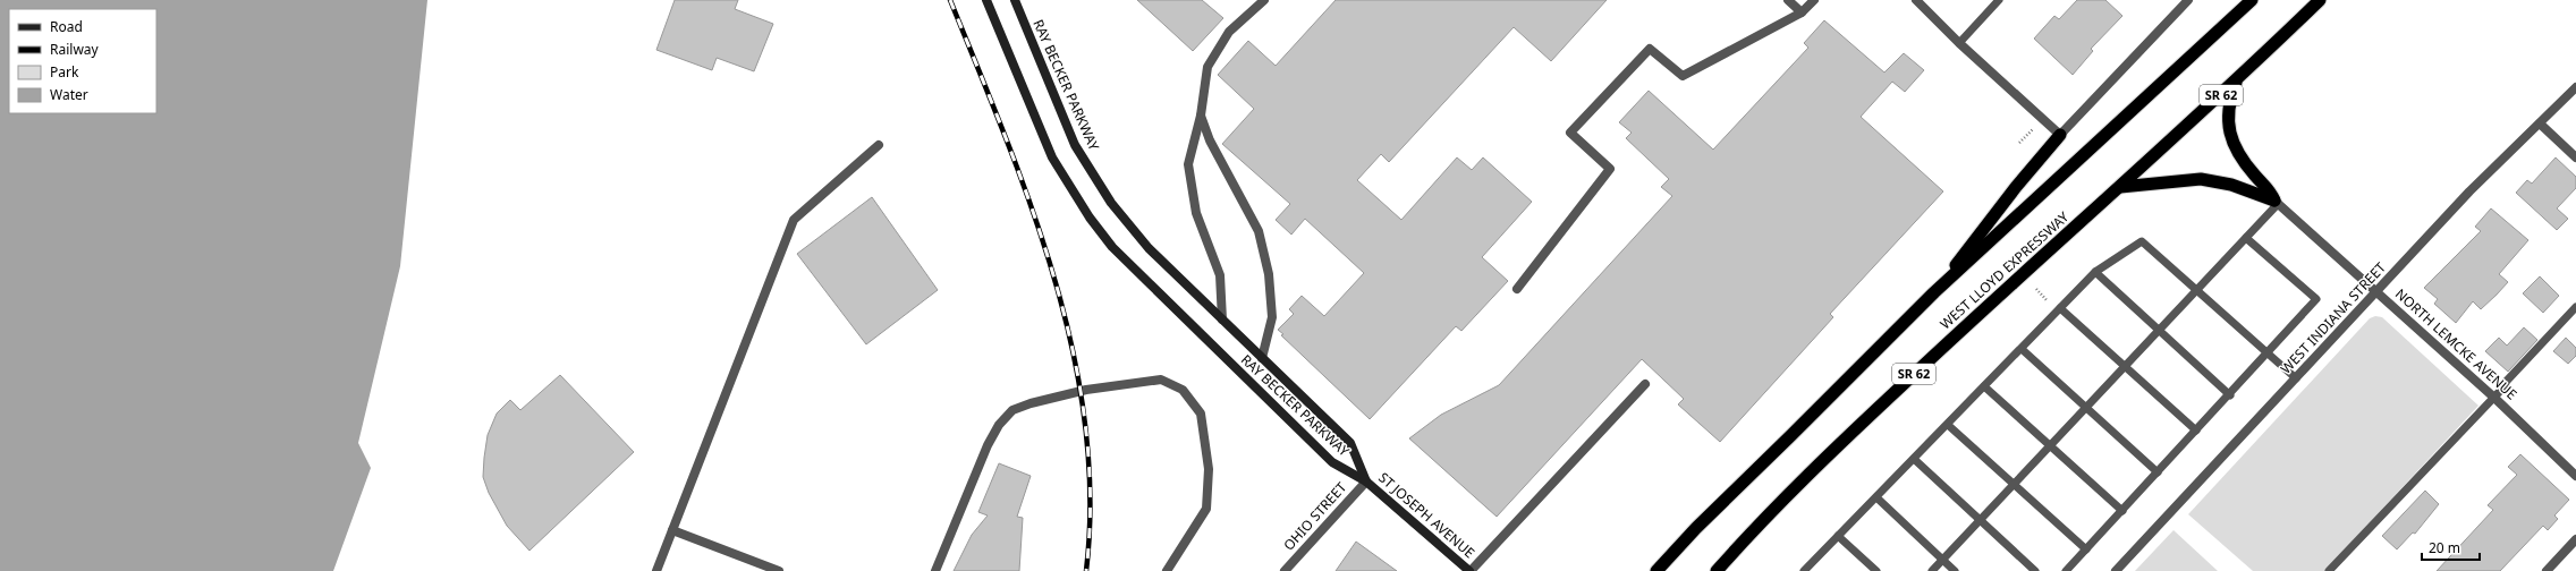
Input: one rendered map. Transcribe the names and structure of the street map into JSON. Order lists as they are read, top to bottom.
{
  "streets": {
    "highway": ["SR 62", "WEST LLOYD EXPRESSWAY"],
    "main road": ["RAY BECKER PARKWAY", "ST JOSEPH AVENUE"],
    "street": ["WEST INDIANA STREET", "NORTH LEMCKE AVENUE", "OHIO STREET"]
  },
  "crossings": [
    ["RAY BECKER PARKWAY", "ST JOSEPH AVENUE"],
    ["RAY BECKER PARKWAY", "OHIO STREET"],
    ["WEST INDIANA STREET", "NORTH LEMCKE AVENUE"],
    ["ST JOSEPH AVENUE", "OHIO STREET"]
  ],
  "legend": [
    "Road",
    "Railway",
    "Park",
    "Water"
  ],
  "scale_bar": "20 m"
}
